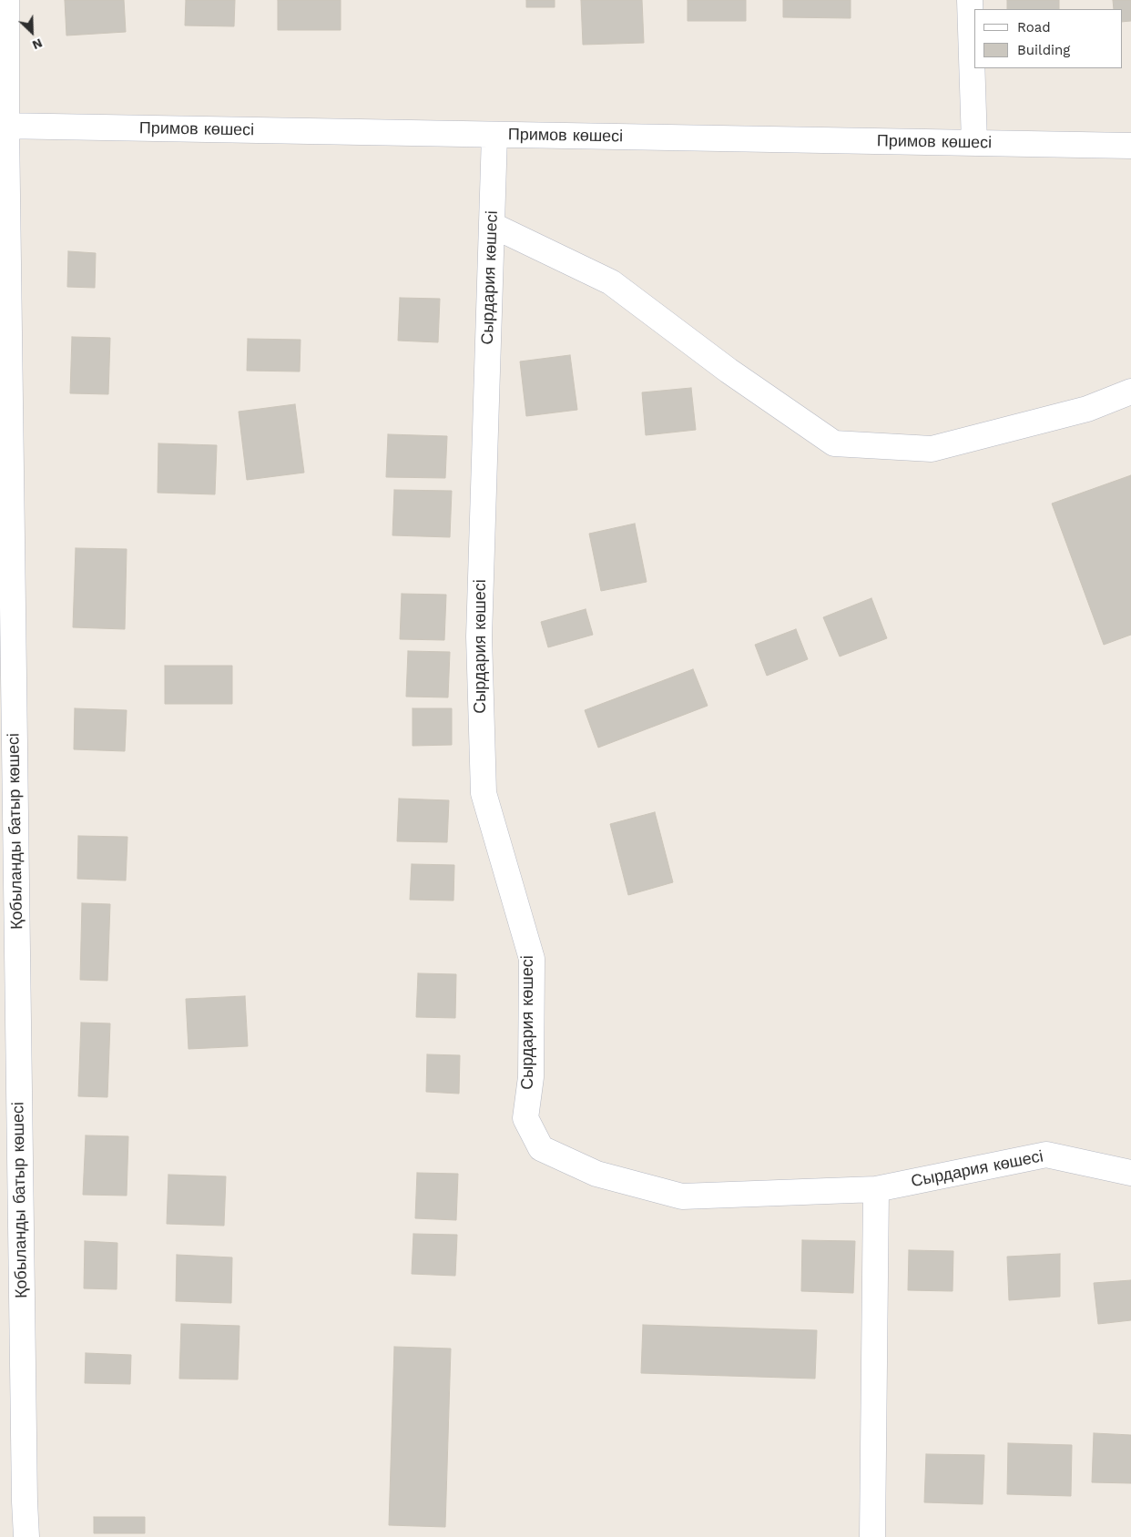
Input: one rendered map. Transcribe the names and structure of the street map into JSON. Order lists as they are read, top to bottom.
{
  "streets": {
    "street": ["Примов көшесі", "Сырдария көшесі", "Қобыланды батыр көшесі"]
  },
  "crossings": [
    ["Примов көшесі", "Сырдария көшесі"],
    ["Примов көшесі", "Қобыланды батыр көшесі"]
  ],
  "legend": ["Road", "Building"],
  "north": "bottom right"
}
